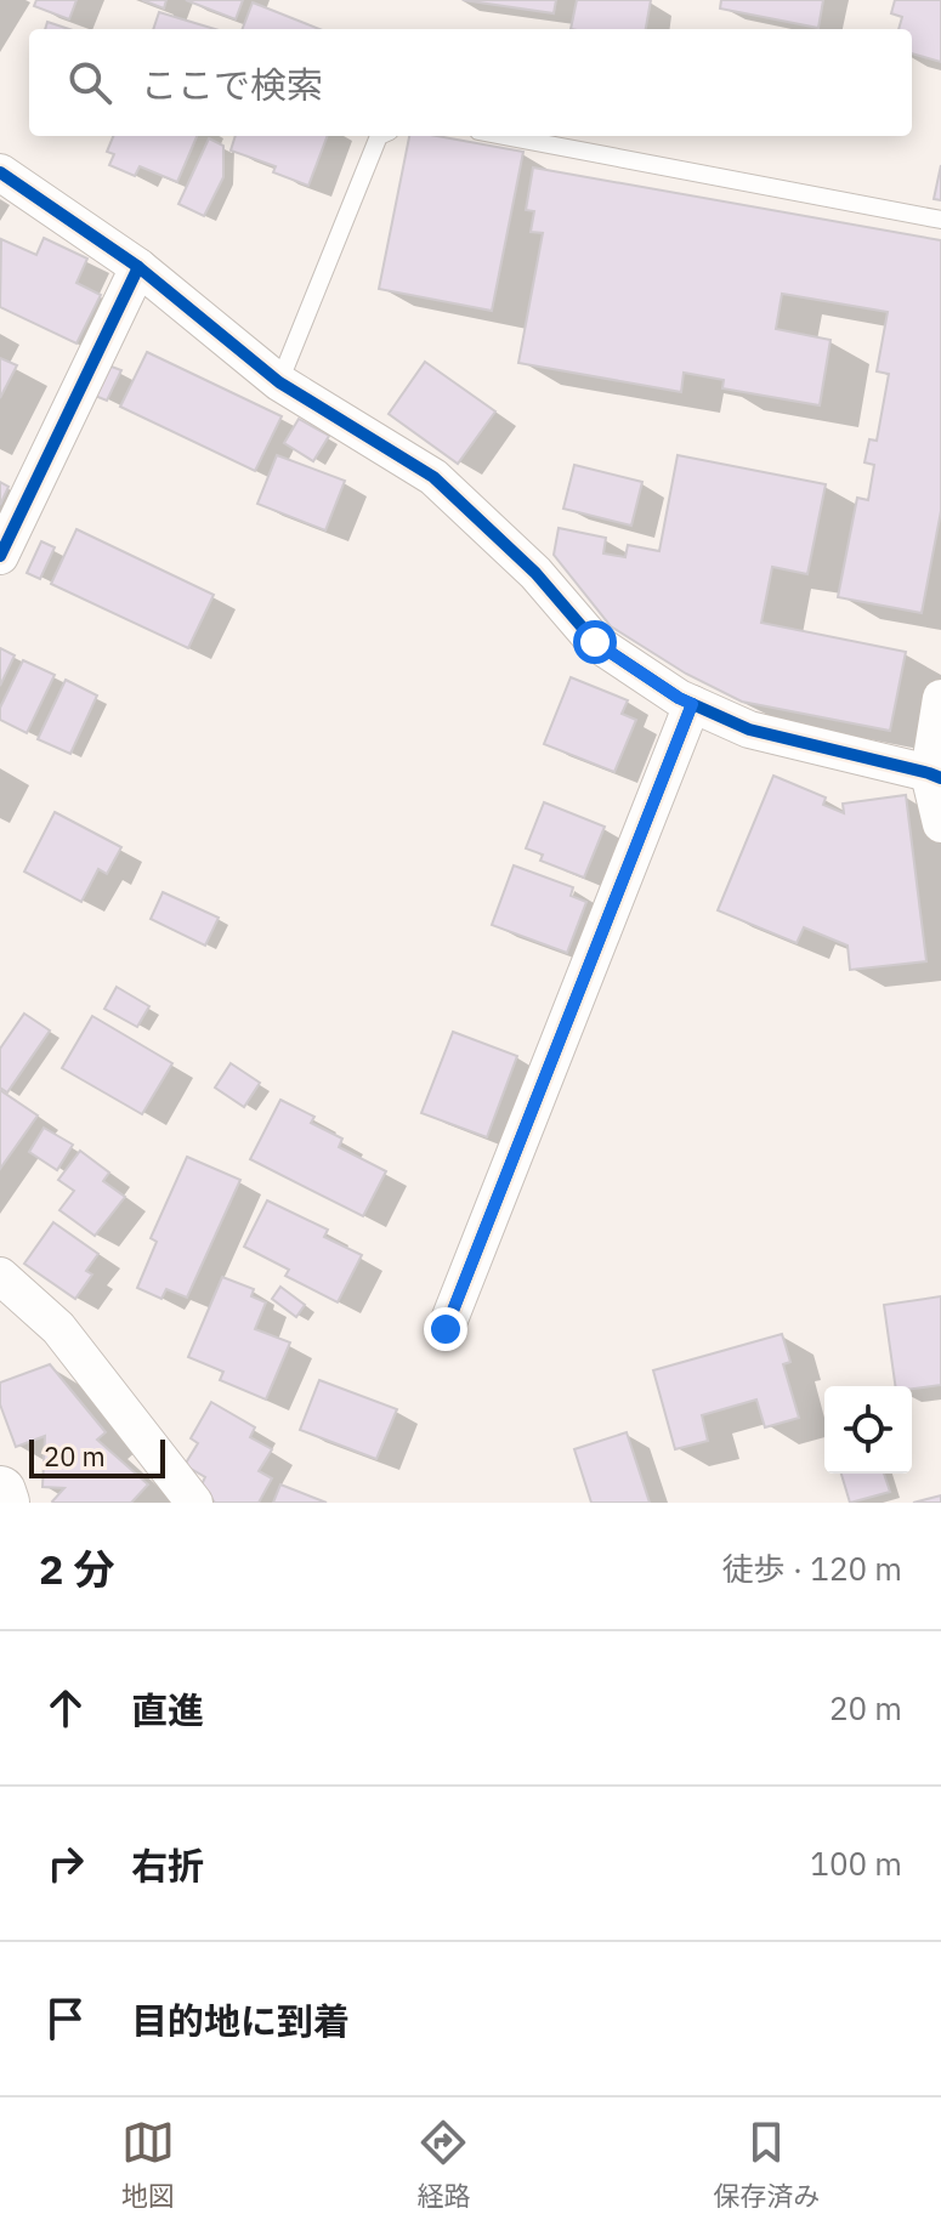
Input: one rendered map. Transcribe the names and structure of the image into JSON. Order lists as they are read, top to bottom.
{
  "scale_bar": "20 m",
  "page": {
    "search": "ここで検索",
    "scale": "20 m",
    "heading": ["2 分", "徒歩 · 120 m"],
    "list": [
      ["直進", "20 m"],
      ["右折", "100 m"],
      "目的地に到着"
    ],
    "nav": ["地図", "経路", "保存済み"]
  }
}
